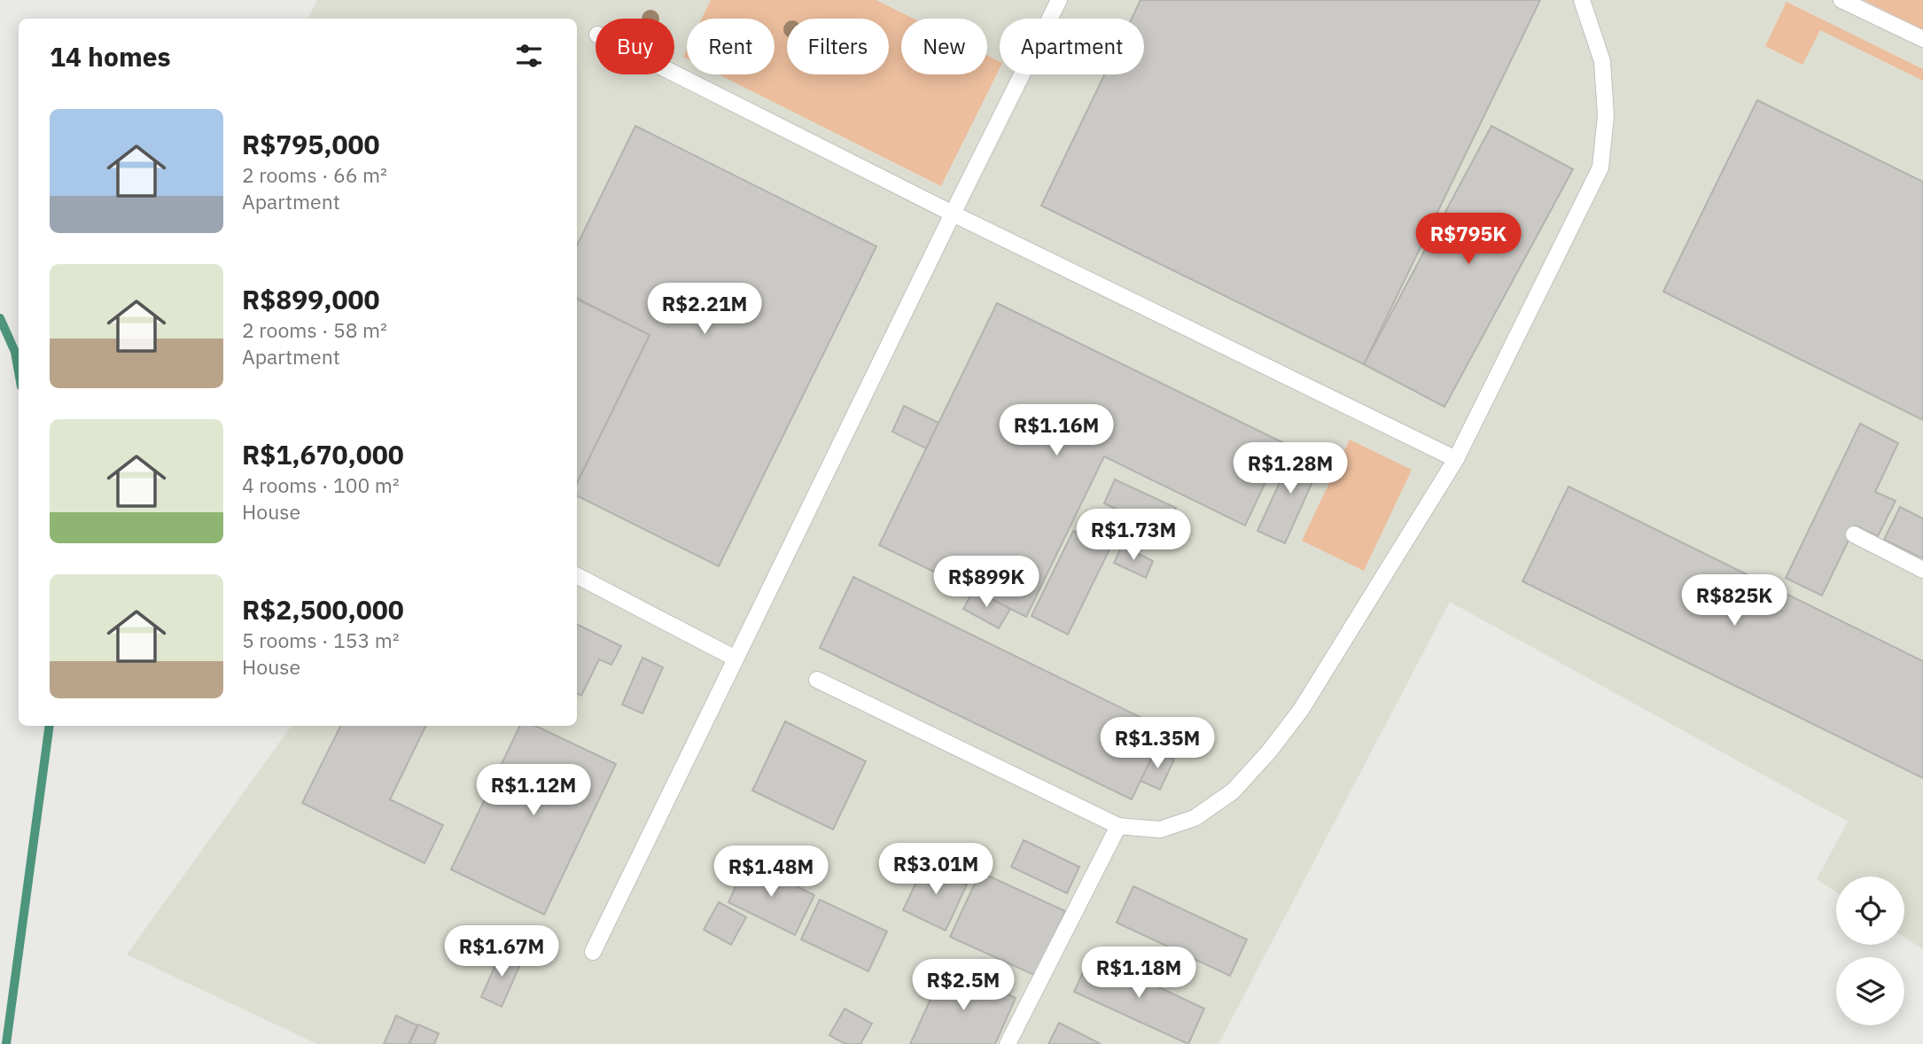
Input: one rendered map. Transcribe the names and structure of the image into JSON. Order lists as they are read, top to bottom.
{
  "page": {
    "chip": [
      "Buy",
      "Rent",
      "Filters",
      "New",
      "Apartment"
    ],
    "heading": "14 homes",
    "list": [
      {
        "name": "R$795,000",
        "note": "2 rooms · 66 m² · Apartment"
      },
      {
        "name": "R$899,000",
        "note": "2 rooms · 58 m² · Apartment"
      },
      {
        "name": "R$1,670,000",
        "note": "4 rooms · 100 m² · House"
      },
      {
        "name": "R$2,500,000",
        "note": "5 rooms · 153 m² · House"
      }
    ],
    "price": [
      "R$795K",
      "R$2.21M",
      "R$1.16M",
      "R$1.28M",
      "R$1.73M",
      "R$899K",
      "R$825K",
      "R$1.35M",
      "R$1.12M",
      "R$3.01M",
      "R$1.48M",
      "R$1.67M",
      "R$1.18M",
      "R$2.5M"
    ]
  }
}
